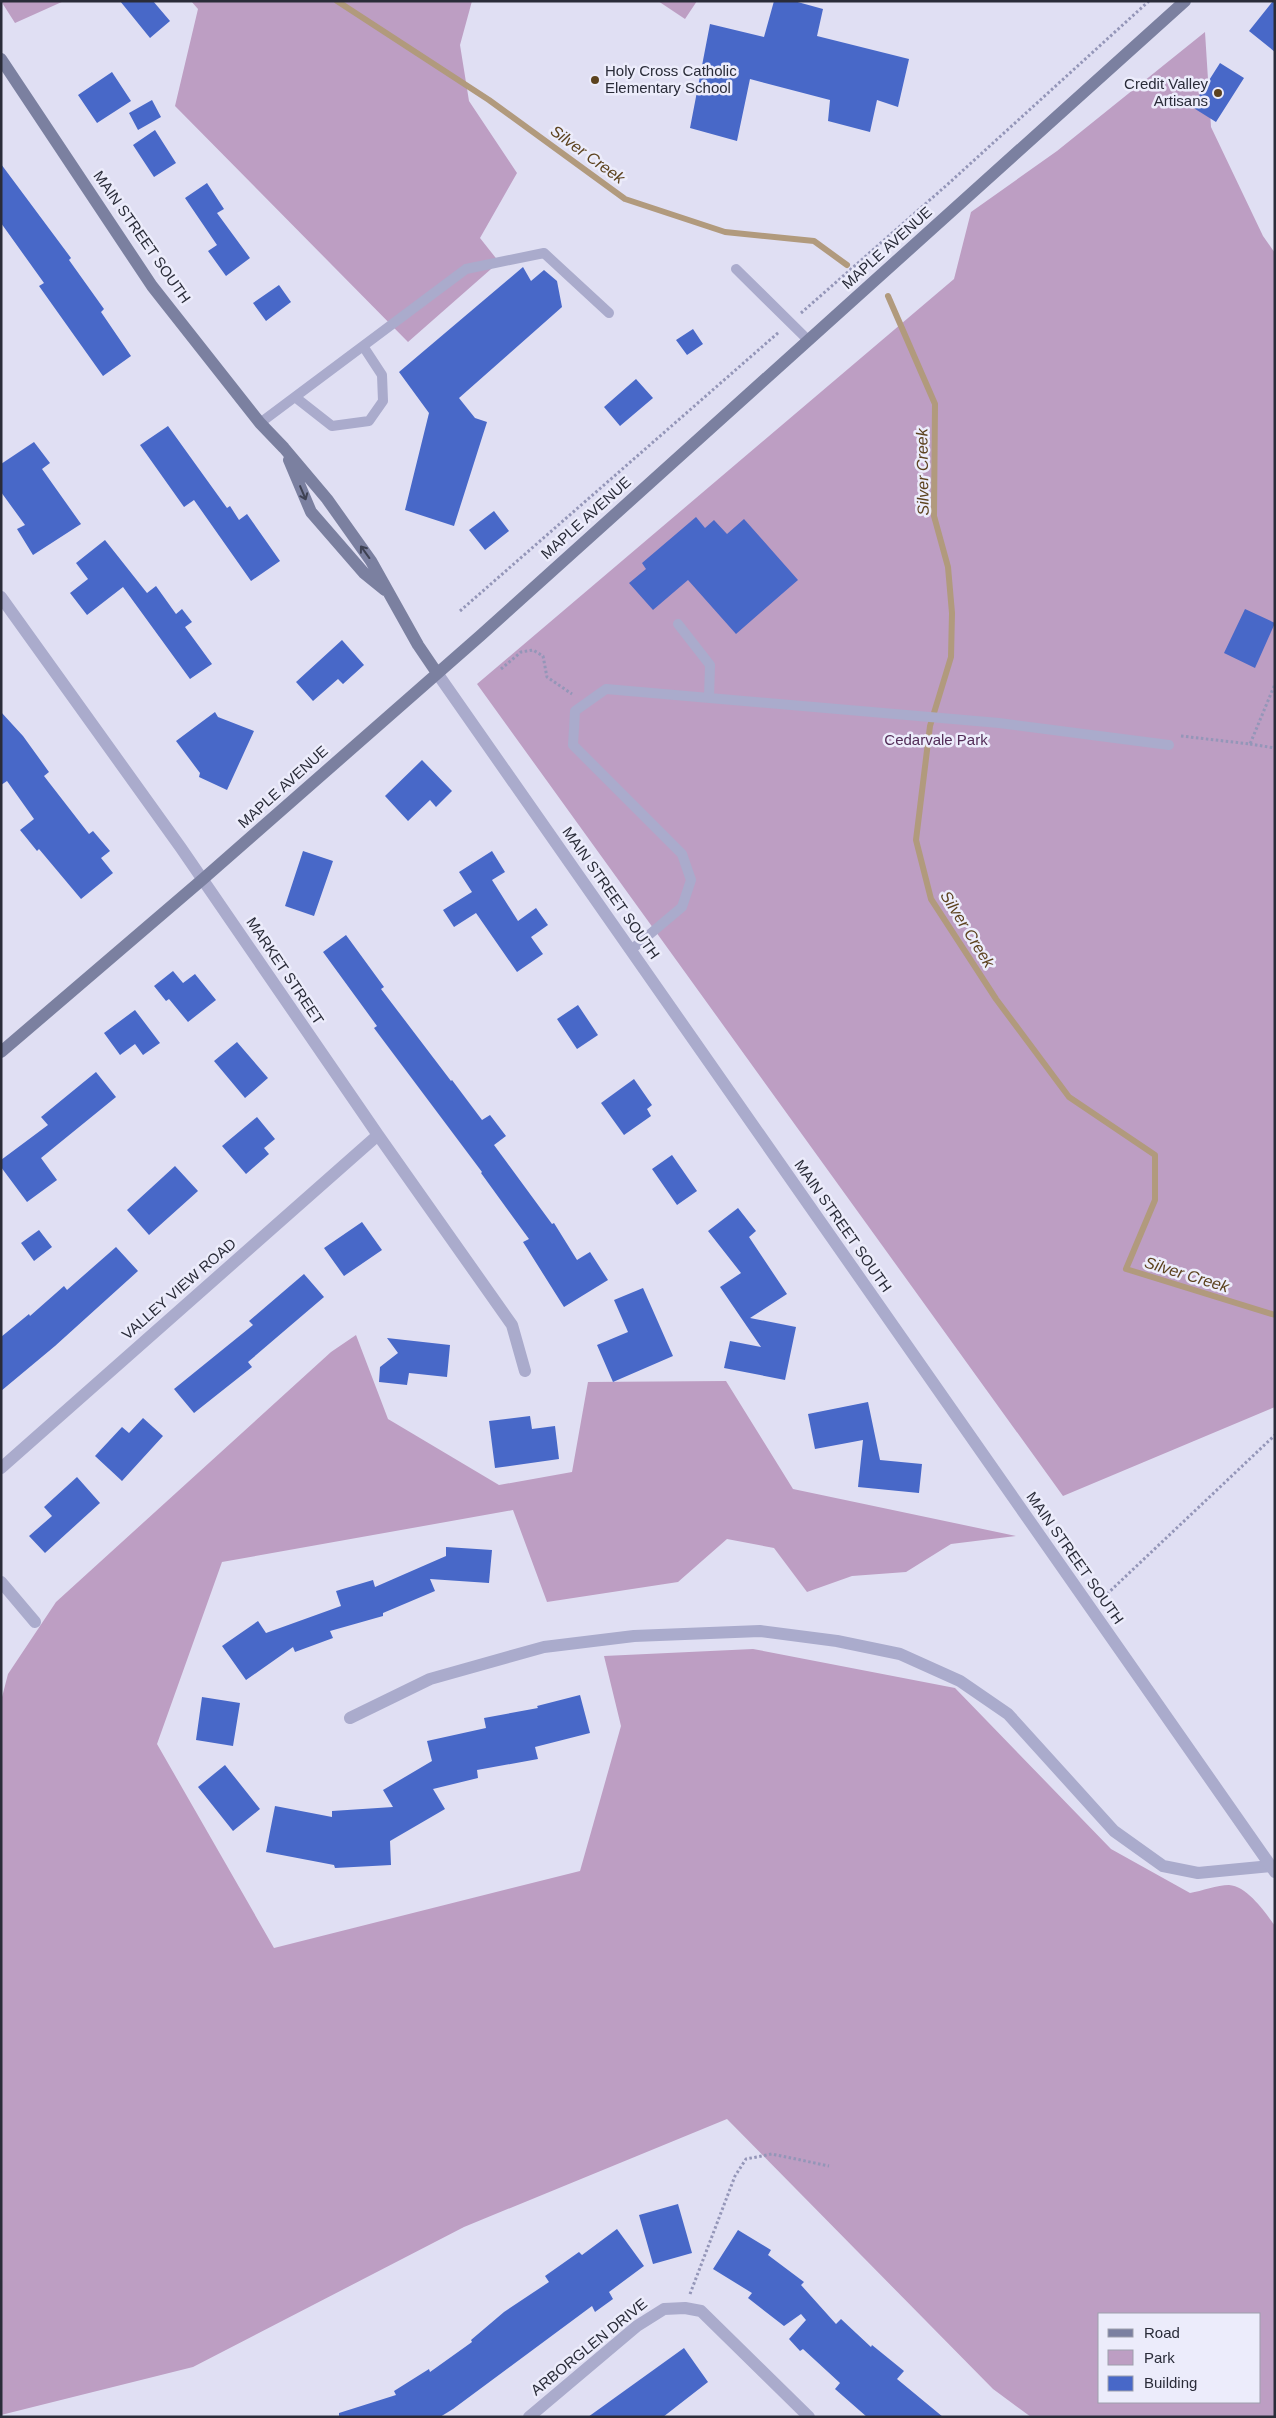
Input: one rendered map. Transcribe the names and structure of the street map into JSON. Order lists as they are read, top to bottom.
{
  "streets": {
    "main road": ["MAIN STREET SOUTH", "MAPLE AVENUE"],
    "street": ["MARKET STREET", "VALLEY VIEW ROAD", "ARBORGLEN DRIVE"]
  },
  "crossings": [
    ["MAIN STREET SOUTH", "MAPLE AVENUE"],
    ["MAPLE AVENUE", "MARKET STREET"],
    ["MARKET STREET", "VALLEY VIEW ROAD"]
  ],
  "water": ["Silver Creek"],
  "parks": ["Cedarvale Park"],
  "places": ["Holy Cross Catholic Elementary School", "Credit Valley Artisans"],
  "legend": ["Road", "Park", "Building"]
}
